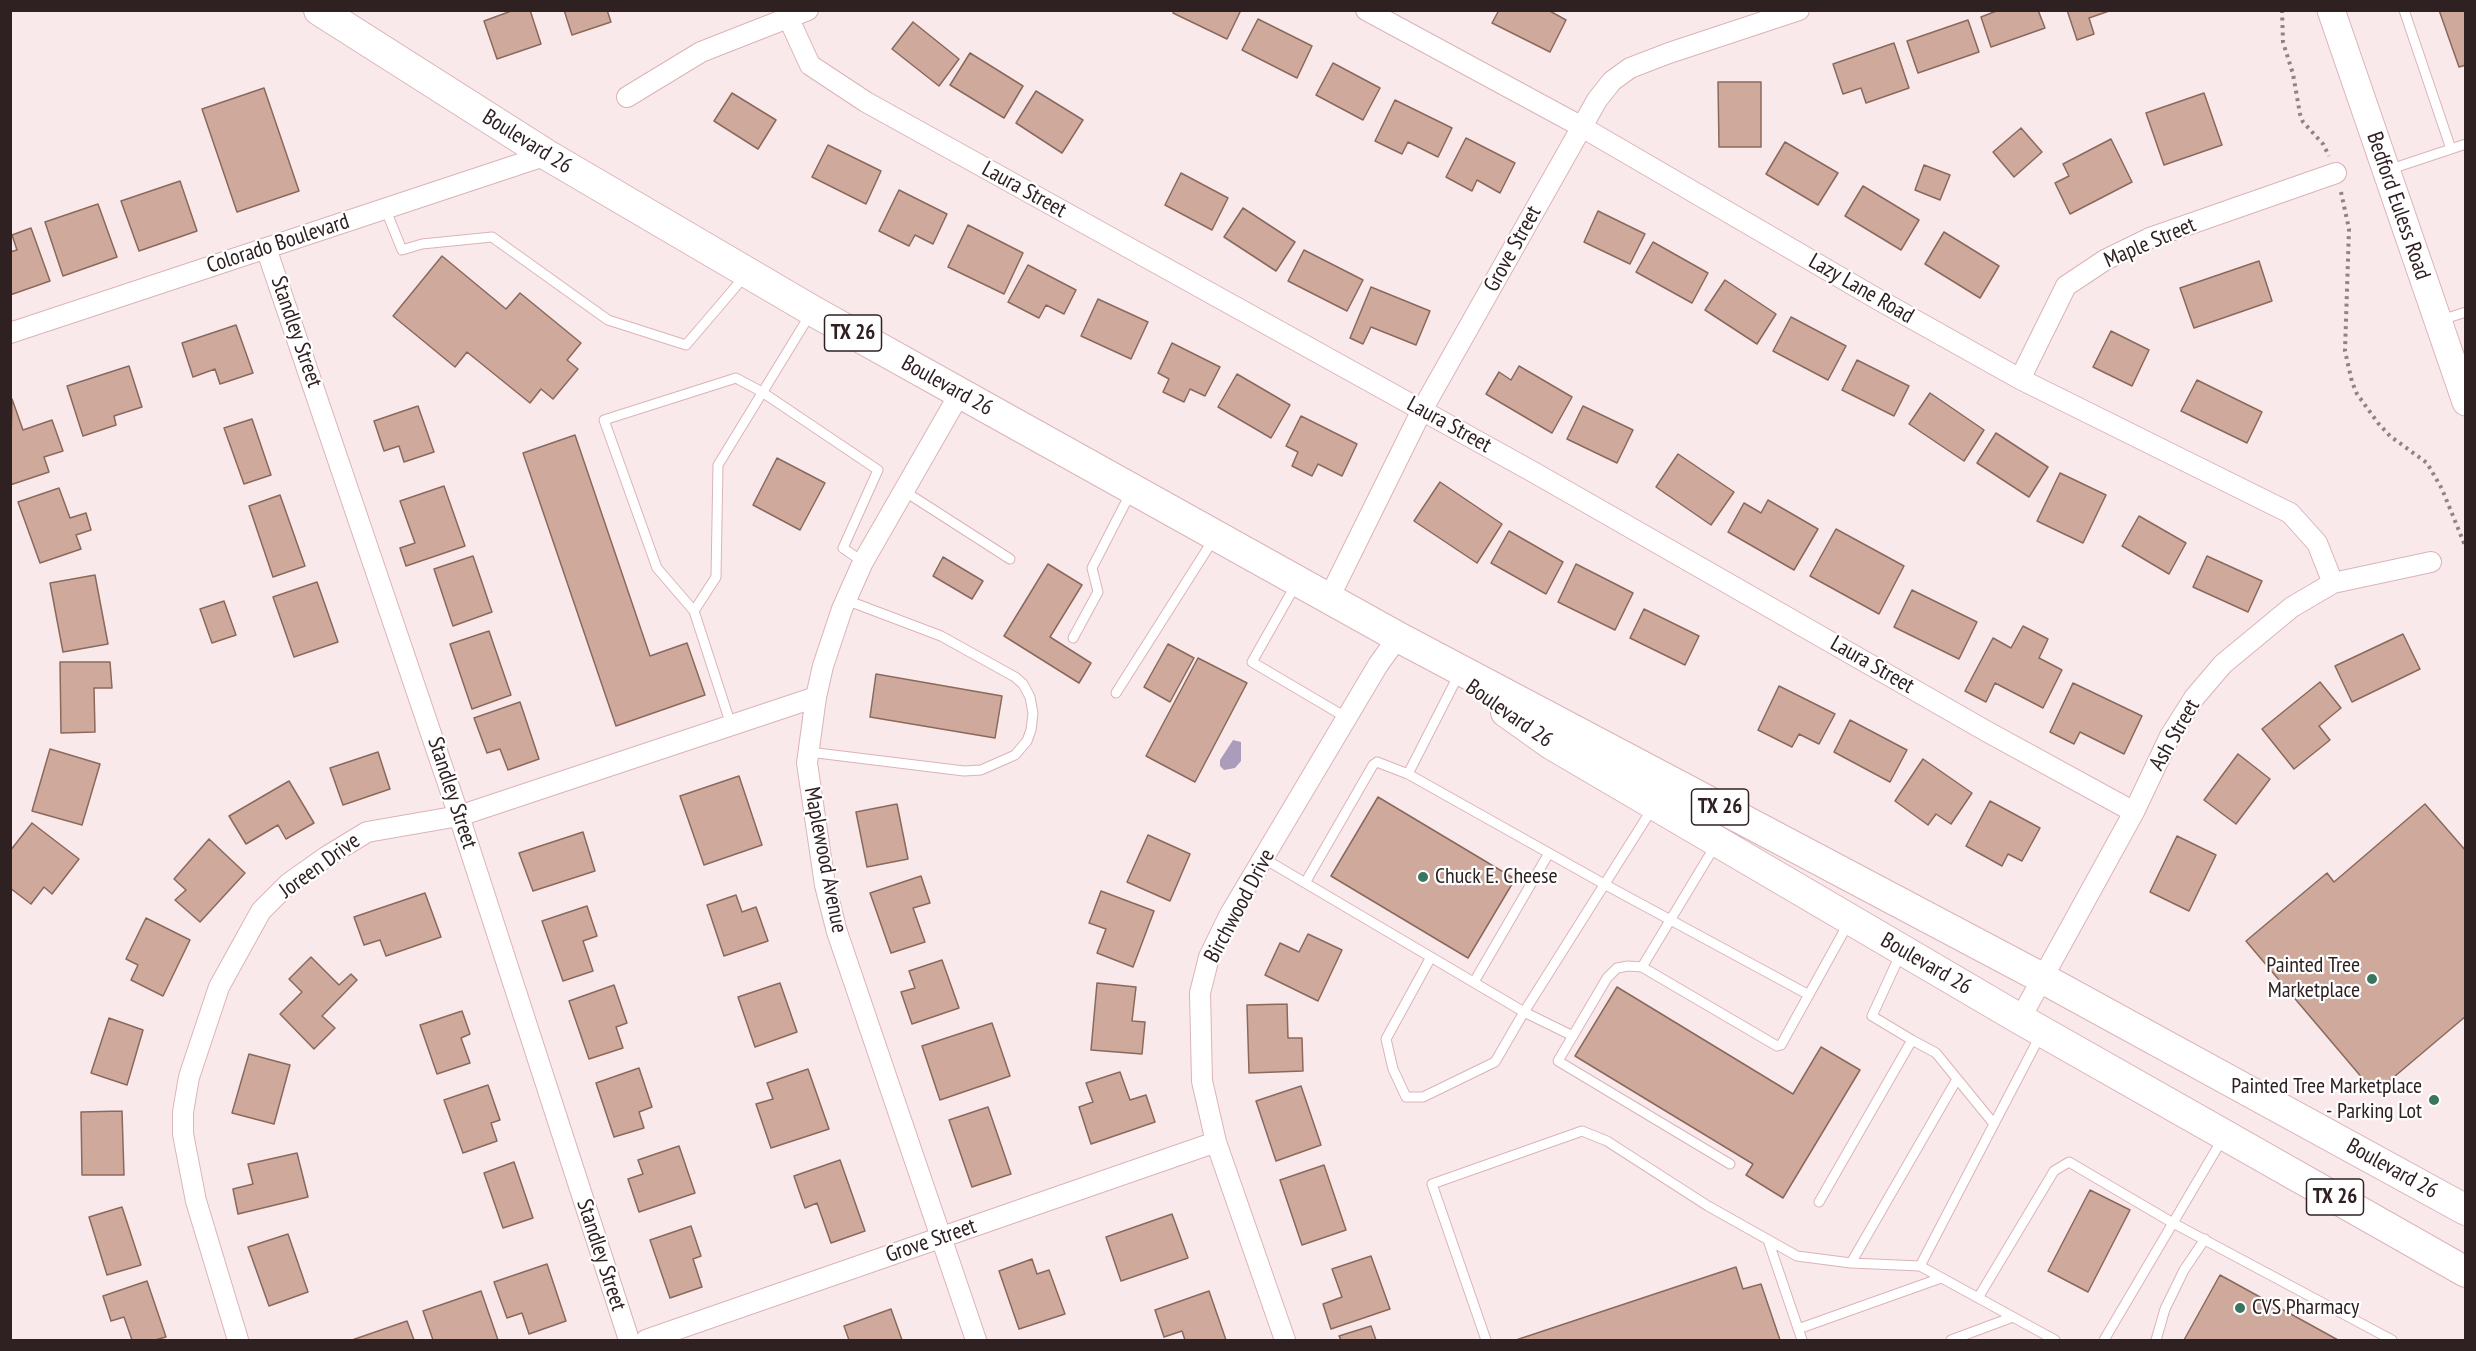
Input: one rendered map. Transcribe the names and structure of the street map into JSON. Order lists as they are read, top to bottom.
{
  "streets": {
    "main road": ["Boulevard 26", "Bedford Euless Road", "TX 26"],
    "street": [
      "Laura Street",
      "Maple Street",
      "Colorado Boulevard",
      "Grove Street",
      "Lazy Lane Road",
      "Standley Street",
      "Ash Street",
      "Maplewood Avenue",
      "Joreen Drive",
      "Birchwood Drive"
    ]
  },
  "crossings": [
    ["Boulevard 26", "Colorado Boulevard"],
    ["Boulevard 26", "Grove Street"],
    ["Boulevard 26", "Ash Street"],
    ["Boulevard 26", "Maplewood Avenue"],
    ["Boulevard 26", "Birchwood Drive"],
    ["Laura Street", "Grove Street"],
    ["Laura Street", "Ash Street"],
    ["Maple Street", "Lazy Lane Road"],
    ["Colorado Boulevard", "Standley Street"],
    ["Grove Street", "Lazy Lane Road"],
    ["Grove Street", "Maplewood Avenue"],
    ["Grove Street", "Birchwood Drive"],
    ["Lazy Lane Road", "Ash Street"],
    ["Standley Street", "Joreen Drive"],
    ["Maplewood Avenue", "Joreen Drive"]
  ],
  "places": [
    "Chuck E. Cheese",
    "Painted Tree Marketplace",
    "Painted Tree Marketplace - Parking Lot",
    "CVS Pharmacy"
  ]
}
